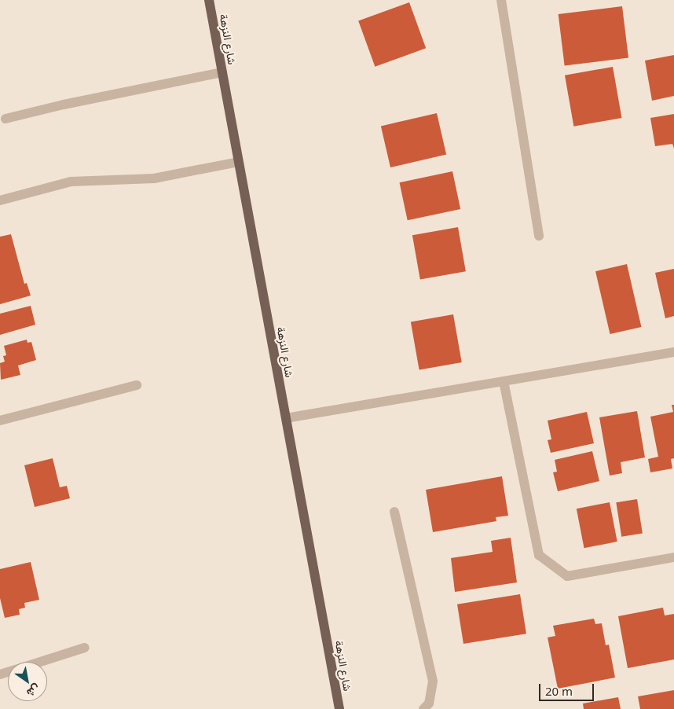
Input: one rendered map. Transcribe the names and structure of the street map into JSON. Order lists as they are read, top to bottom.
{
  "streets": {
    "main road": ["شارع النزهة"]
  },
  "scale_bar": "20 m",
  "north": "bottom right"
}
